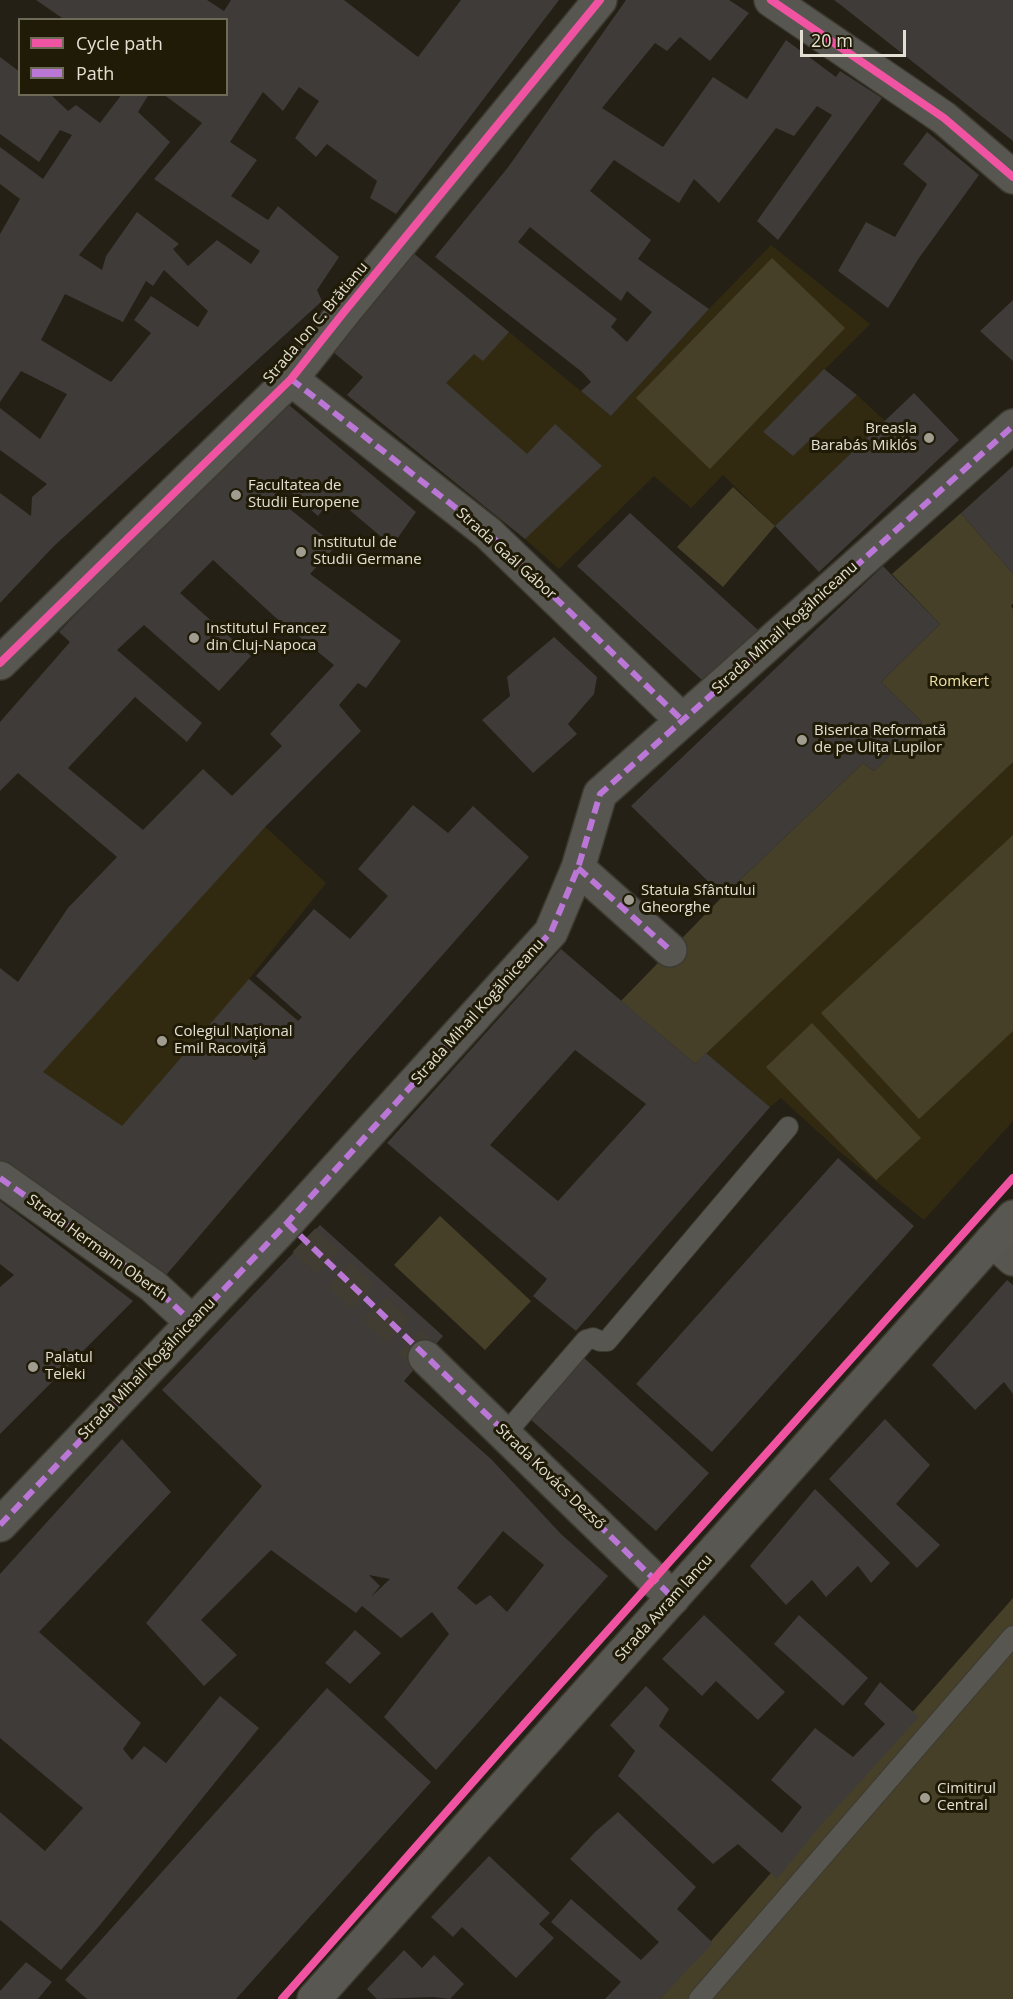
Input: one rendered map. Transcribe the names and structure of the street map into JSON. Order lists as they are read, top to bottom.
{
  "streets": {
    "main road": ["Strada Avram Iancu"],
    "street": [
      "Strada Ion C. Brătianu",
      "Strada Gaál Gábor",
      "Strada Mihail Kogălniceanu",
      "Strada Hermann Oberth",
      "Strada Kovács Dezső"
    ]
  },
  "crossings": [
    ["Strada Ion C. Brătianu", "Strada Gaál Gábor"],
    ["Strada Gaál Gábor", "Strada Mihail Kogălniceanu"],
    ["Strada Mihail Kogălniceanu", "Strada Hermann Oberth"],
    ["Strada Kovács Dezső", "Strada Avram Iancu"]
  ],
  "parks": ["Romkert"],
  "places": [
    "Breasla Barabás Miklós",
    "Facultatea de Studii Europene",
    "Institutul de Studii Germane",
    "Institutul Francez din Cluj-Napoca",
    "Biserica Reformată de pe Ulița Lupilor",
    "Statuia Sfântului Gheorghe",
    "Colegiul Național Emil Racoviță",
    "Palatul Teleki",
    "Cimitirul Central"
  ],
  "legend": ["Cycle path", "Path"],
  "scale_bar": "20 m"
}
